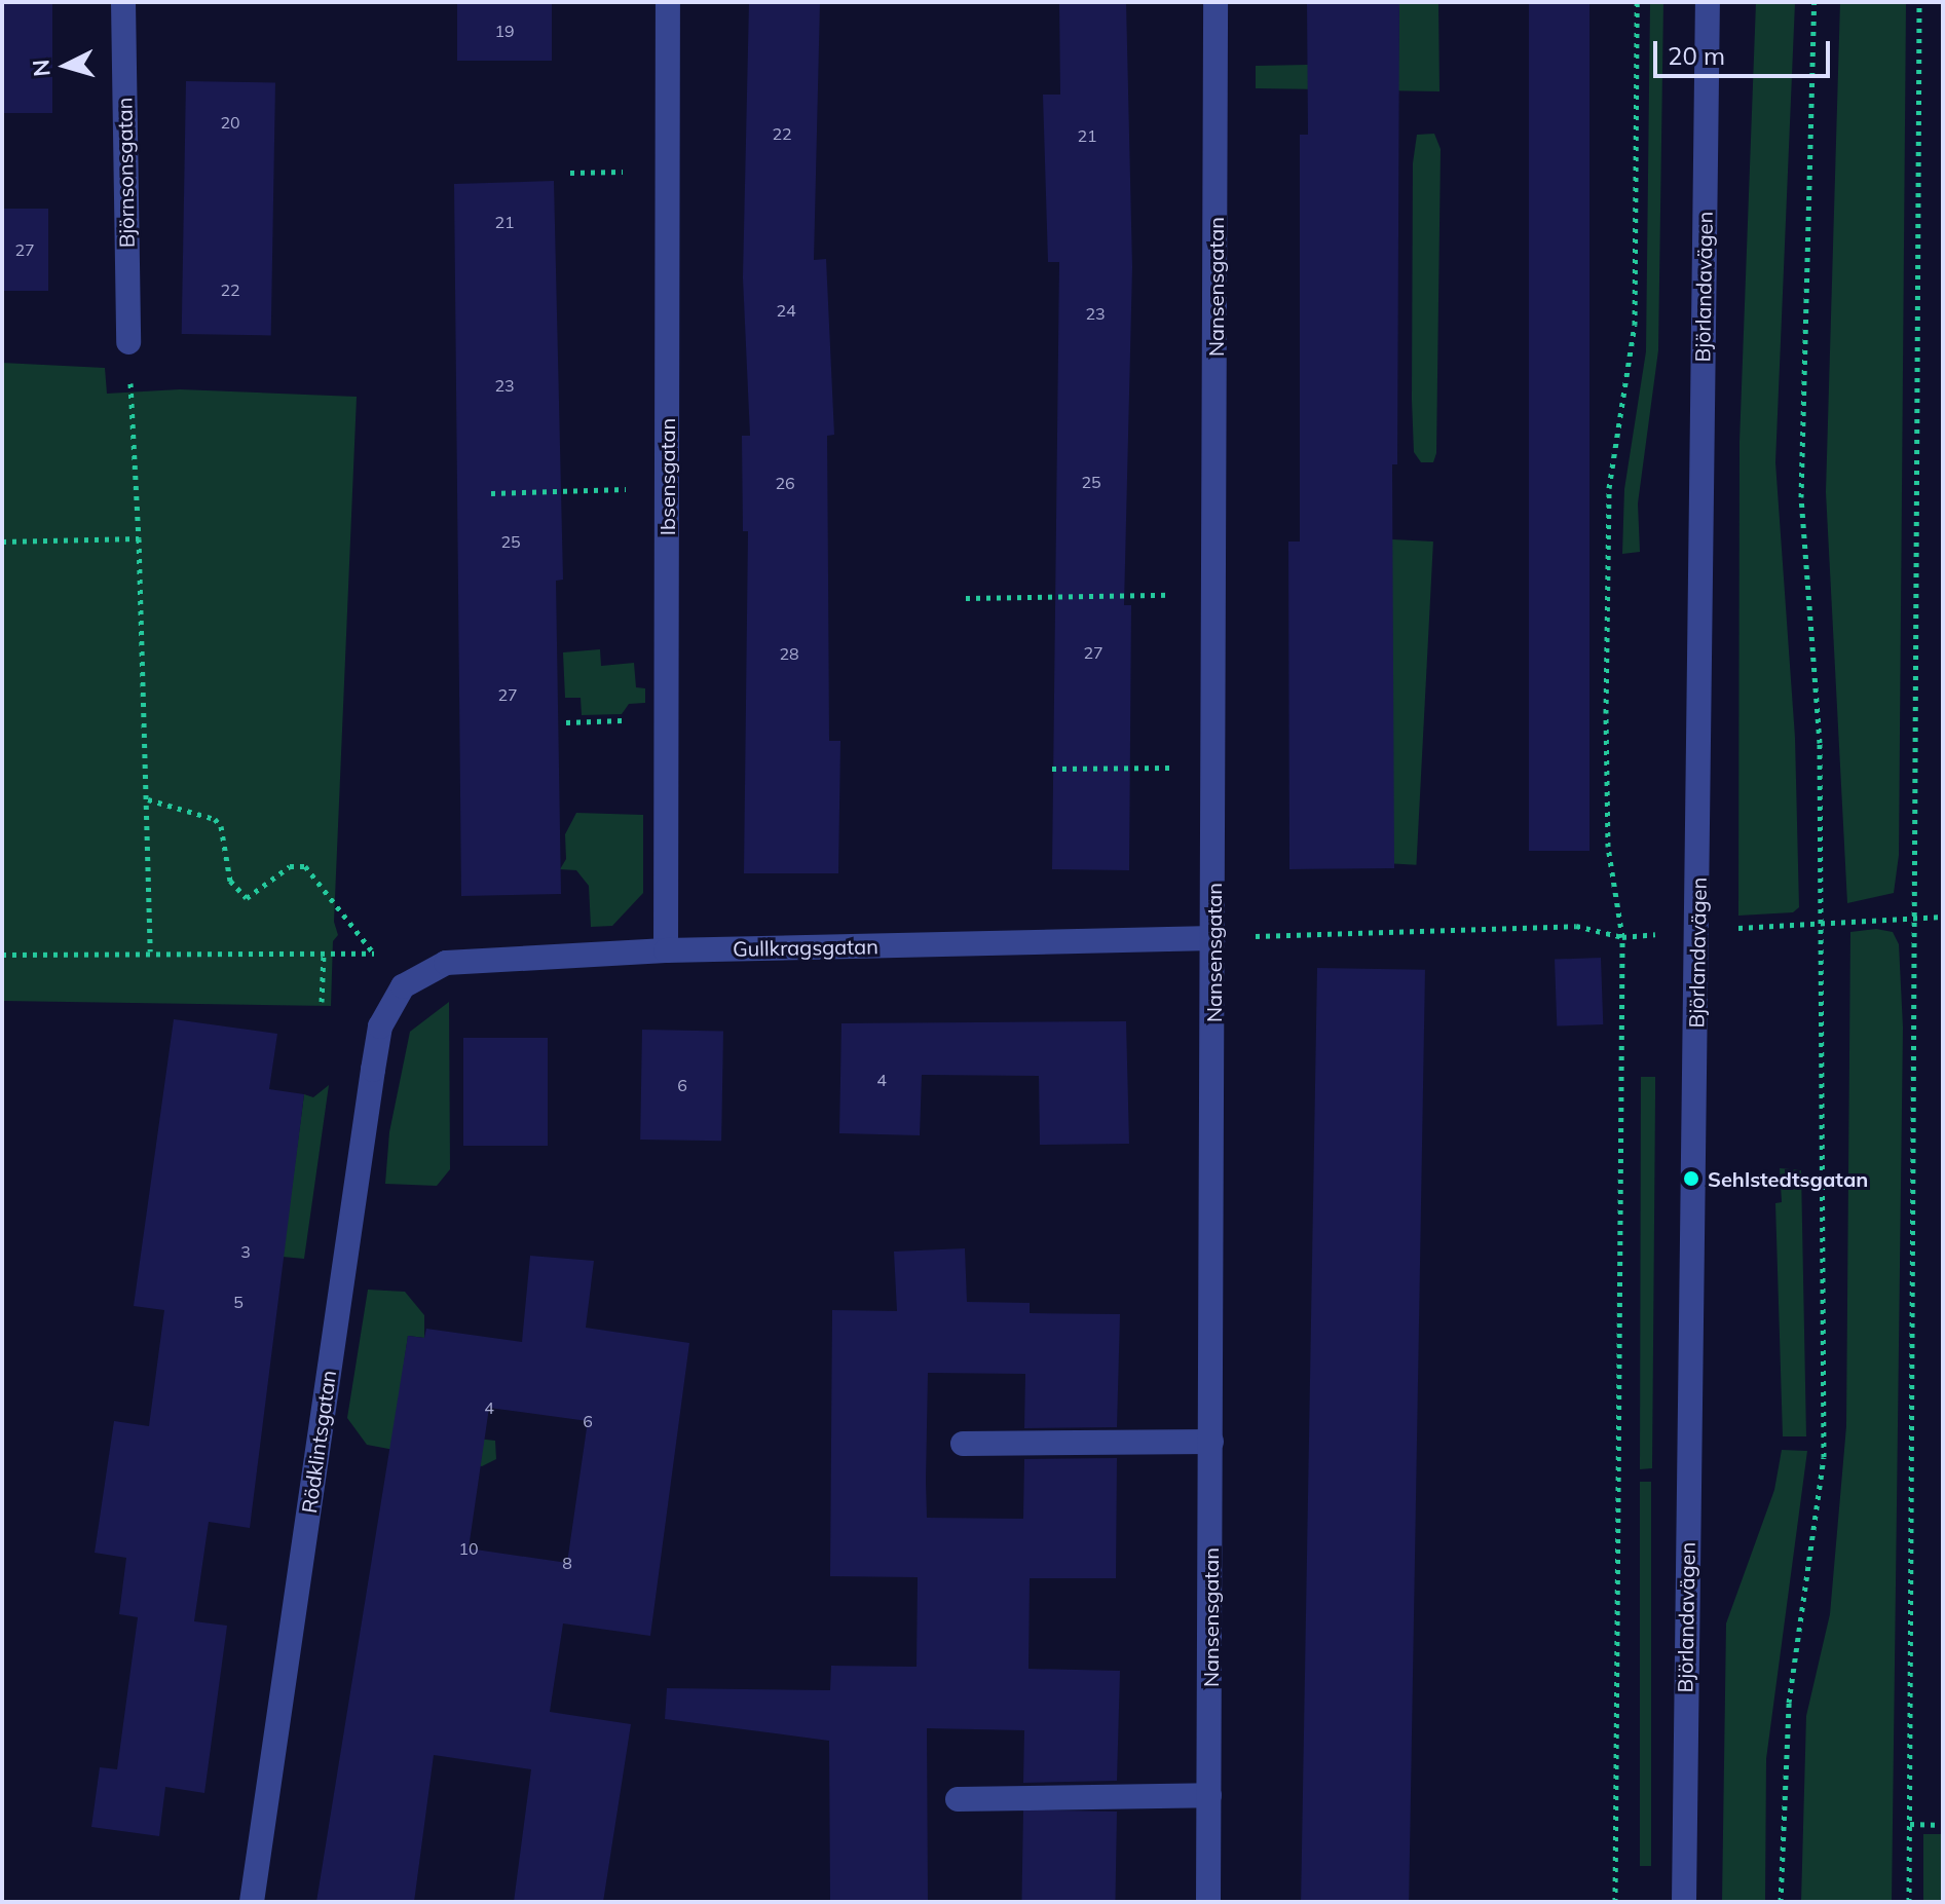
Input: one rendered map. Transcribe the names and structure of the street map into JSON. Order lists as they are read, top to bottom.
{
  "streets": {
    "street": [
      "Björnsonsgatan",
      "Nansensgatan",
      "Björlandavägen",
      "Ibsensgatan",
      "Gullkragsgatan",
      "Rödklintsgatan"
    ]
  },
  "crossings": [
    ["Nansensgatan", "Gullkragsgatan"],
    ["Ibsensgatan", "Gullkragsgatan"],
    ["Gullkragsgatan", "Rödklintsgatan"]
  ],
  "places": ["Sehlstedtsgatan"],
  "house_numbers": [
    "19",
    "20",
    "22",
    "21",
    "21",
    "27",
    "22",
    "24",
    "23",
    "23",
    "25",
    "26",
    "25",
    "27",
    "28",
    "27",
    "4",
    "6",
    "3",
    "5",
    "4",
    "6",
    "10",
    "8"
  ],
  "scale_bar": "20 m",
  "north": "left"
}
